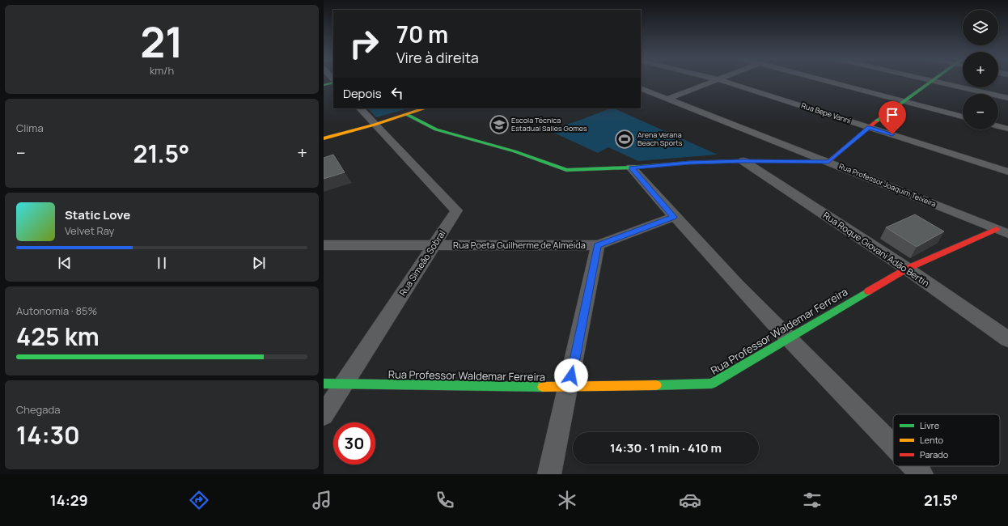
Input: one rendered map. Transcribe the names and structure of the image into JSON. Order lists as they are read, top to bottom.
{
  "streets": {
    "street": [
      "Rua Bepe Vanni",
      "Rua Professor Joaquim Teixeira",
      "Rua Poeta Guilherme de Almeida",
      "Rua Roque Giovani Adão Bertin",
      "Rua Simeão Sobral",
      "Rua Professor Waldemar Ferreira"
    ]
  },
  "crossings": [
    ["Rua Professor Joaquim Teixeira", "Rua Professor Waldemar Ferreira"],
    ["Rua Poeta Guilherme de Almeida", "Rua Simeão Sobral"],
    ["Rua Poeta Guilherme de Almeida", "Rua Professor Waldemar Ferreira"],
    ["Rua Roque Giovani Adão Bertin", "Rua Professor Waldemar Ferreira"],
    ["Rua Simeão Sobral", "Rua Professor Waldemar Ferreira"]
  ],
  "places": {
    "school or university": ["Escola Técnica Estadual Salles Gomes"],
    "sports": ["Arena Verana Beach Sports"]
  },
  "legend": ["Livre", "Lento", "Parado"],
  "page": {
    "tile": [
      ["21", "km/h"],
      "Clima",
      ["Autonomia · 85%", "425 km"],
      ["Chegada", "14:30"]
    ],
    "map_buttons": ["+", "−"],
    "turn": ["70 m", "Vire à direita"],
    "then": "Depois",
    "heat": ["−", "21.5°", "+"],
    "song": ["Static Love", "Velvet Ray"],
    "limit": "30",
    "trip": "14:30 · 1 min · 410 m",
    "tabs": ["14:29", "21.5°"]
  }
}
